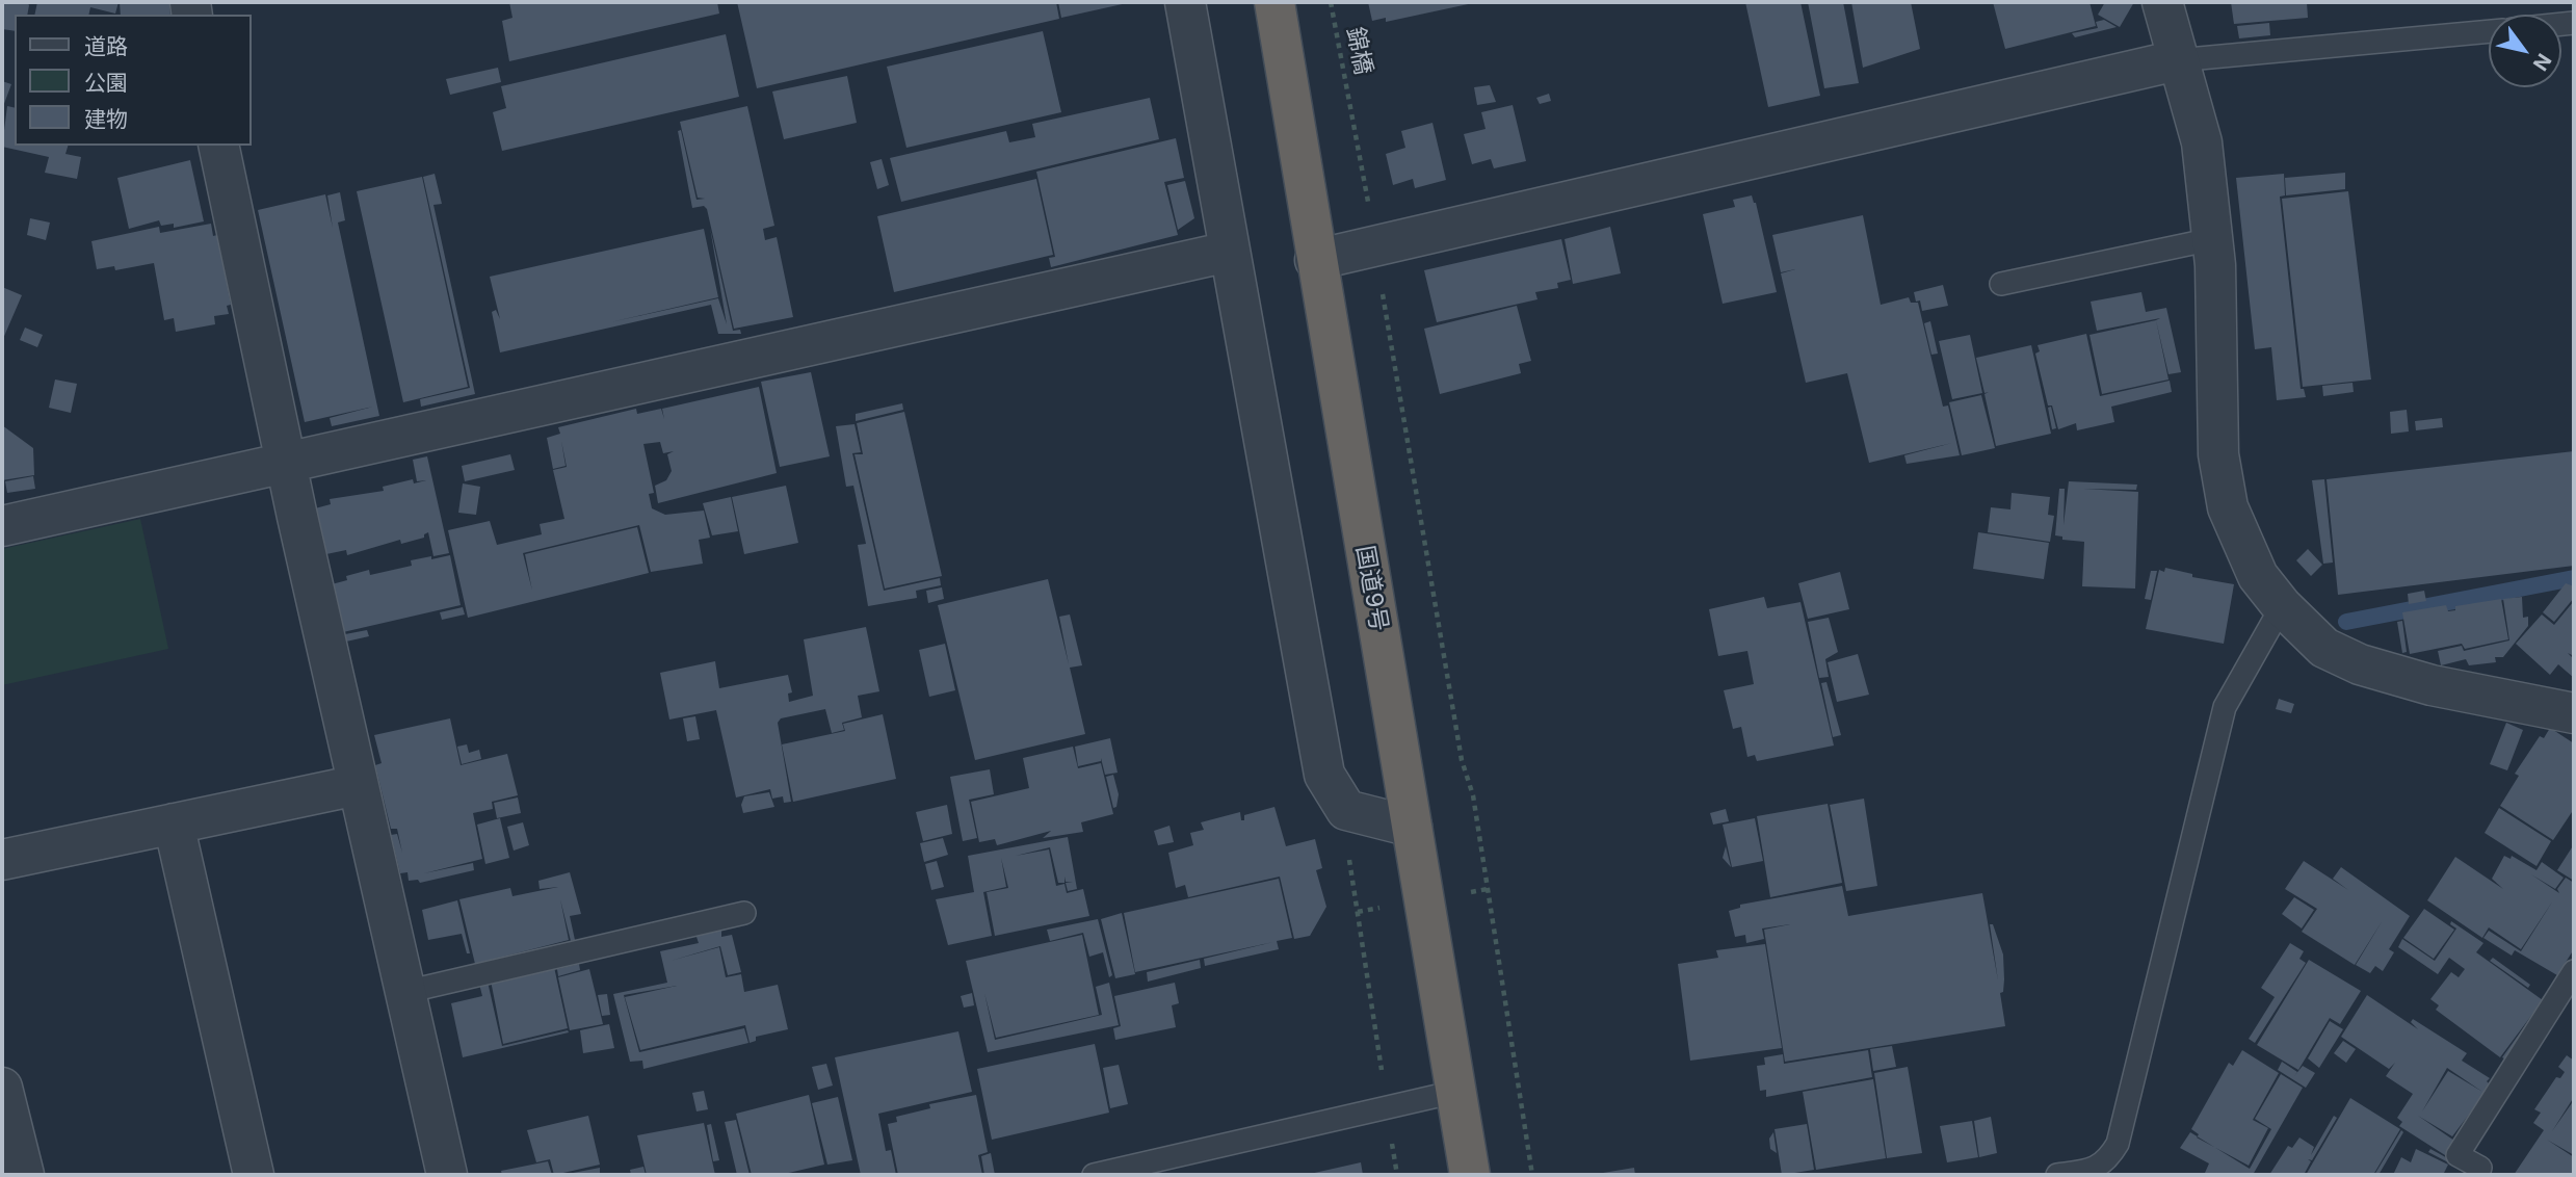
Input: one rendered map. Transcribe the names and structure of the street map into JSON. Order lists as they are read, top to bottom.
{
  "streets": {
    "highway": ["国道9号"],
    "path": ["錦橋"]
  },
  "legend": ["道路", "公園", "建物"],
  "north": "bottom right"
}
